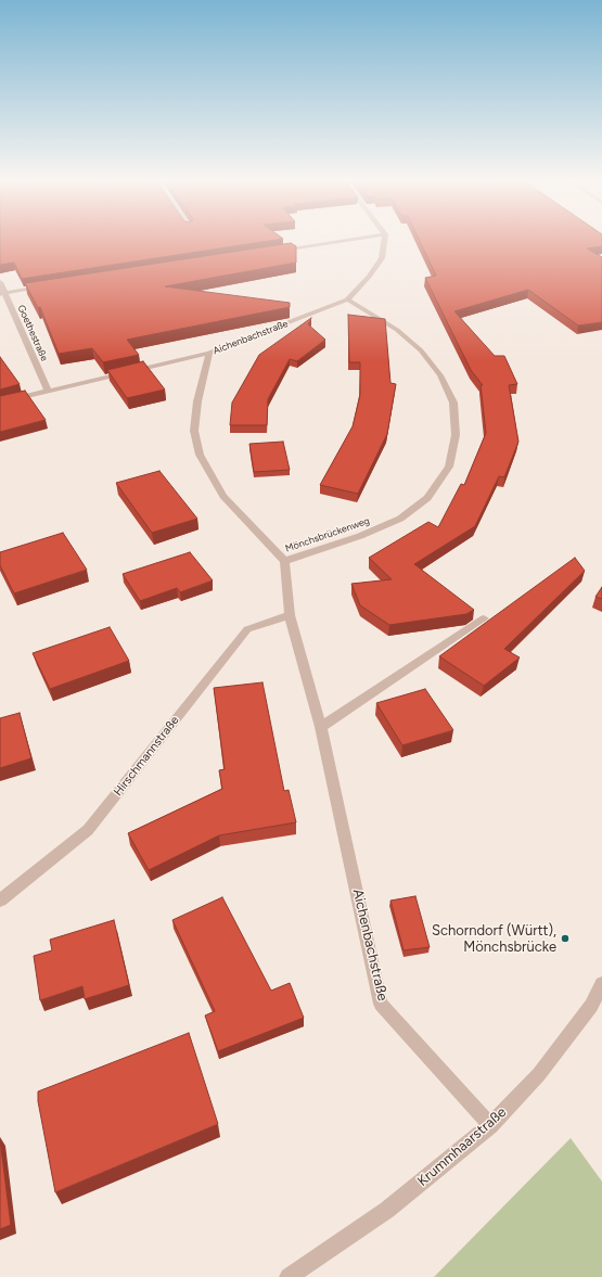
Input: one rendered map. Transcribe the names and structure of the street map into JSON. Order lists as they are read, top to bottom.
{
  "streets": {
    "street": [
      "Goethestraße",
      "Aichenbachstraße",
      "Mönchsbrückenweg",
      "Hirschmannstraße",
      "Krummhaarstraße"
    ]
  },
  "crossings": [
    ["Aichenbachstraße", "Mönchsbrückenweg"],
    ["Aichenbachstraße", "Hirschmannstraße"],
    ["Aichenbachstraße", "Krummhaarstraße"]
  ],
  "places": ["Schorndorf (Württ), Mönchsbrücke"]
}
